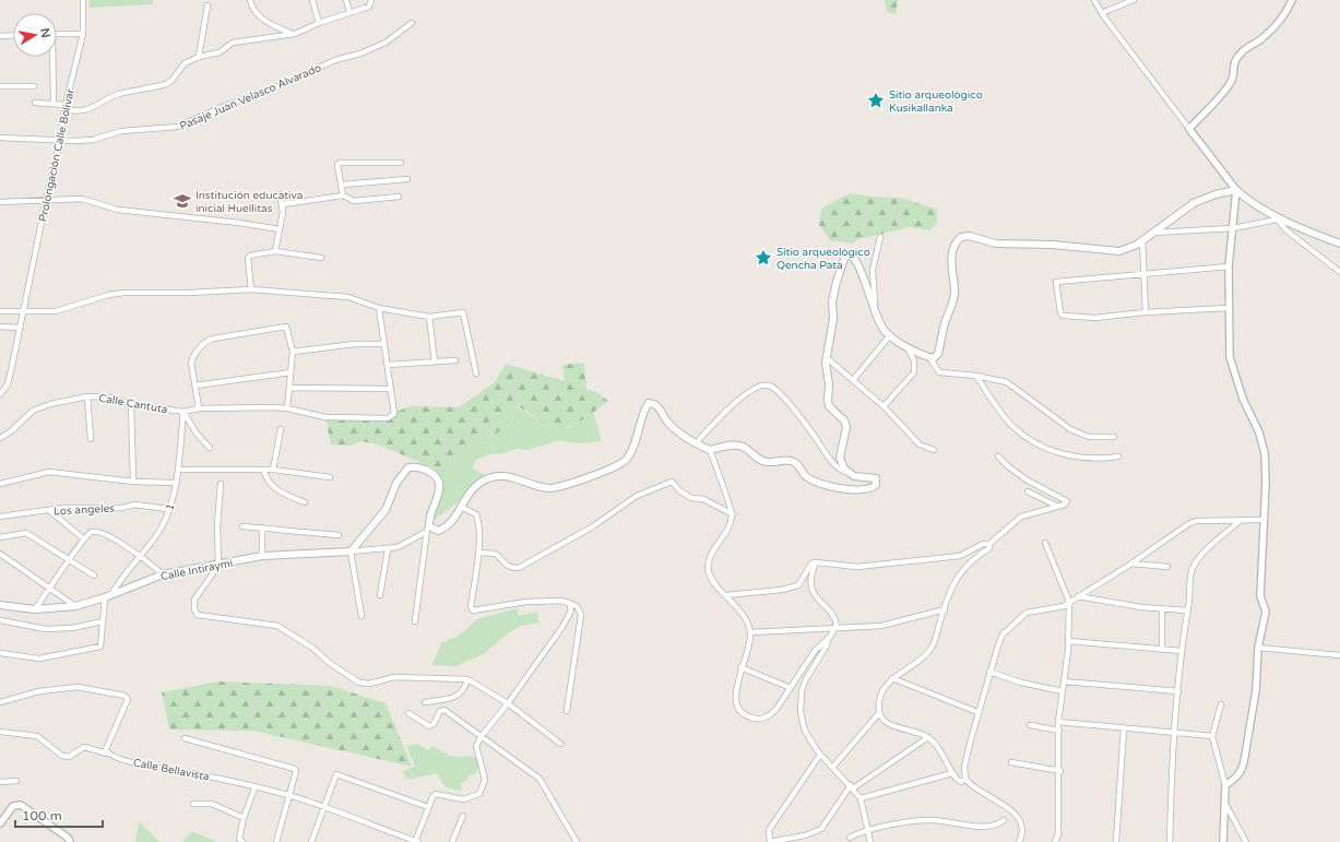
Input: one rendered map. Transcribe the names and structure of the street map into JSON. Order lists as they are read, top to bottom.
{
  "streets": {
    "main road": ["Calle Intiraymi"],
    "street": [
      "Pasaje Juan Velasco Alvarado",
      "Prolongación Calle Bolivar",
      "Calle Cantuta",
      "1",
      "Los angeles",
      "Calle Bellavista"
    ]
  },
  "crossings": [
    ["Pasaje Juan Velasco Alvarado", "Prolongación Calle Bolivar"],
    ["Calle Cantuta", "1"],
    ["1", "Los angeles"],
    ["1", "Calle Intiraymi"]
  ],
  "places": {
    "place": ["Sitio arqueológico Kusikallanka", "Sitio arqueológico Qencha Pata"],
    "school or university": ["Institución educativa inicial Huellitas"]
  },
  "scale_bar": "100 m",
  "north": "right"
}
